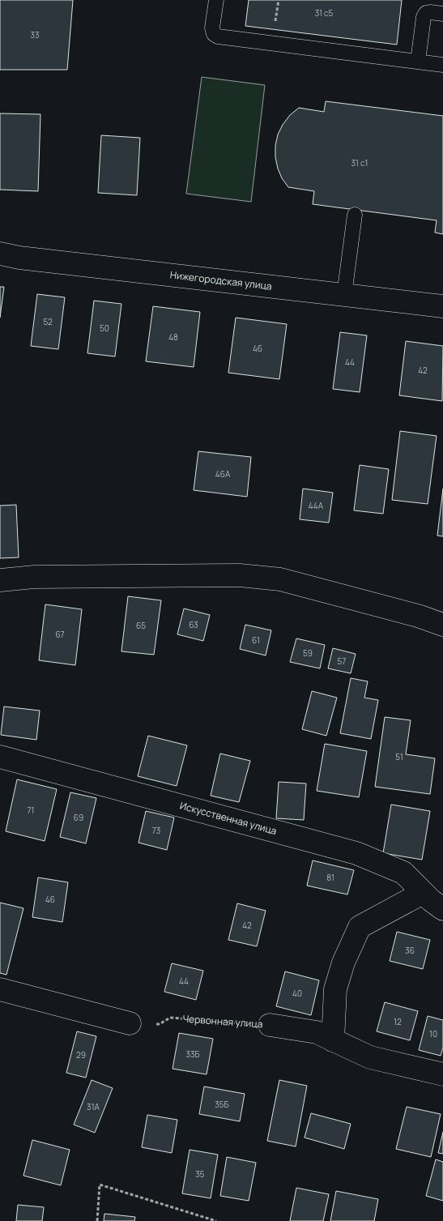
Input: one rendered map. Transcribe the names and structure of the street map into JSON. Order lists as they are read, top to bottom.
{
  "streets": {
    "street": ["Нижегородская улица", "Искусственная улица", "Червонная улица"]
  },
  "house_numbers": [
    "31 с5",
    "33",
    "31 с1",
    "52",
    "50",
    "48",
    "46",
    "44",
    "42",
    "46А",
    "44А",
    "63",
    "65",
    "67",
    "61",
    "59",
    "57",
    "51",
    "71",
    "69",
    "73",
    "81",
    "46",
    "42",
    "36",
    "44",
    "40",
    "12",
    "10",
    "33Б",
    "29",
    "35Б",
    "31А",
    "35"
  ]
}
